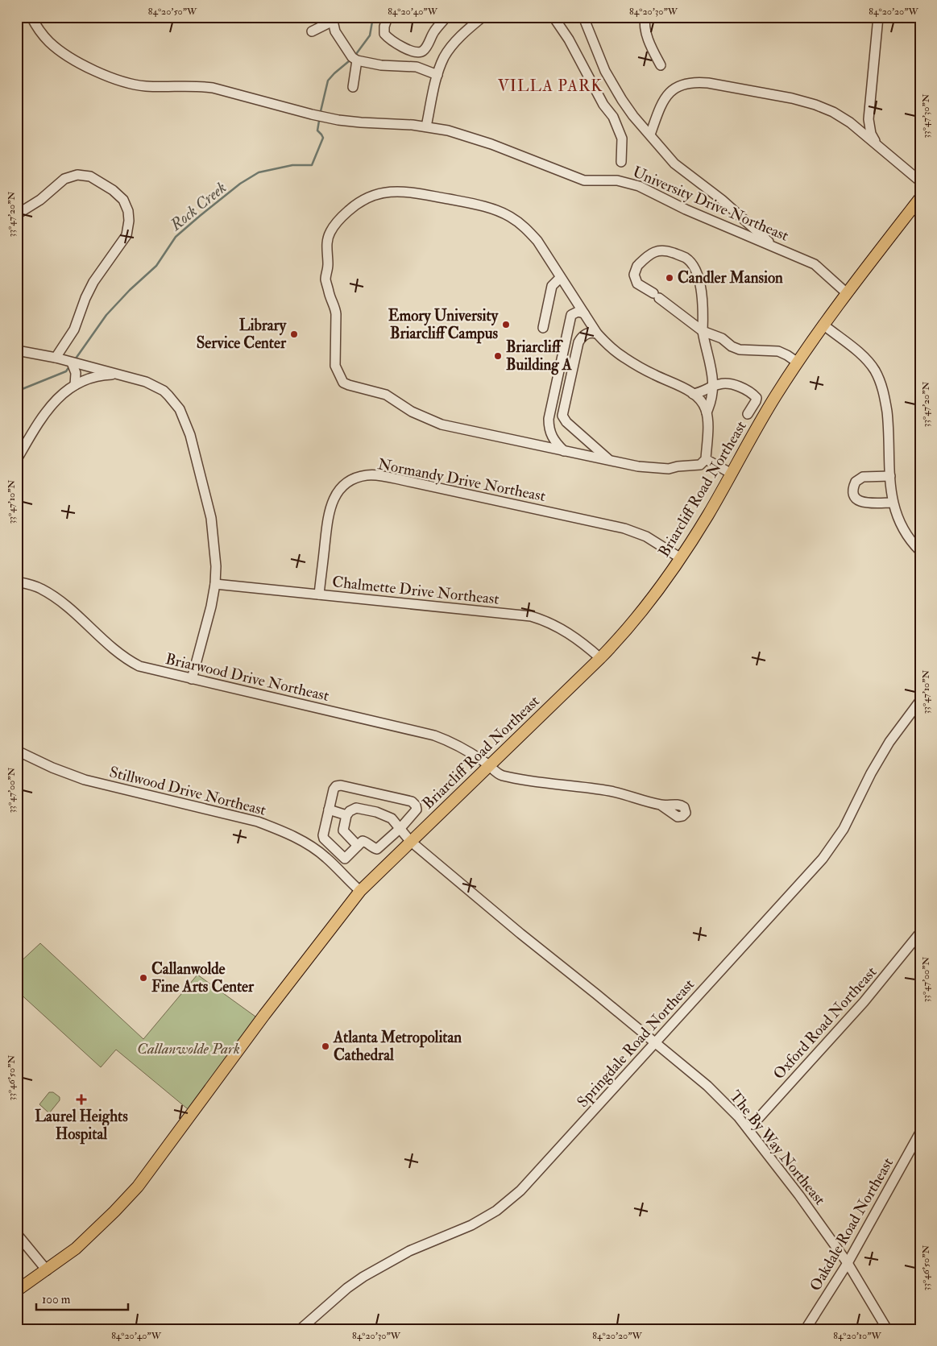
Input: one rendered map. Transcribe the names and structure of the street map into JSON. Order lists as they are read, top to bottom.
{
  "streets": {
    "main road": ["Briarcliff Road Northeast"],
    "street": [
      "University Drive Northeast",
      "Normandy Drive Northeast",
      "Chalmette Drive Northeast",
      "Briarwood Drive Northeast",
      "Stillwood Drive Northeast",
      "Oxford Road Northeast",
      "Springdale Road Northeast",
      "The By Way Northeast",
      "Oakdale Road Northeast"
    ]
  },
  "crossings": [
    ["University Drive Northeast", "Briarcliff Road Northeast"],
    ["Normandy Drive Northeast", "Briarcliff Road Northeast"],
    ["Normandy Drive Northeast", "Chalmette Drive Northeast"],
    ["Briarcliff Road Northeast", "Chalmette Drive Northeast"],
    ["Briarcliff Road Northeast", "Briarwood Drive Northeast"],
    ["Briarcliff Road Northeast", "Stillwood Drive Northeast"],
    ["Briarcliff Road Northeast", "The By Way Northeast"],
    ["Oxford Road Northeast", "The By Way Northeast"],
    ["Springdale Road Northeast", "The By Way Northeast"],
    ["The By Way Northeast", "Oakdale Road Northeast"]
  ],
  "districts": ["VILLA PARK"],
  "water": ["Rock Creek"],
  "parks": ["Callanwolde Park"],
  "places": {
    "other": [
      "Candler Mansion",
      "Emory University Briarcliff Campus",
      "Library Service Center",
      "Briarcliff Building A",
      "Callanwolde Fine Arts Center",
      "Atlanta Metropolitan Cathedral"
    ],
    "health": ["Laurel Heights Hospital"]
  },
  "scale_bar": "100 m",
  "coordinates": [
    "84°20'50\"W",
    "84°20'40\"W",
    "84°20'30\"W",
    "84°20'20\"W",
    "33°47'30\"N",
    "33°47'20\"N",
    "33°47'10\"N",
    "33°47'00\"N",
    "33°46'50\"N",
    "84°20'10\"W"
  ]
}
